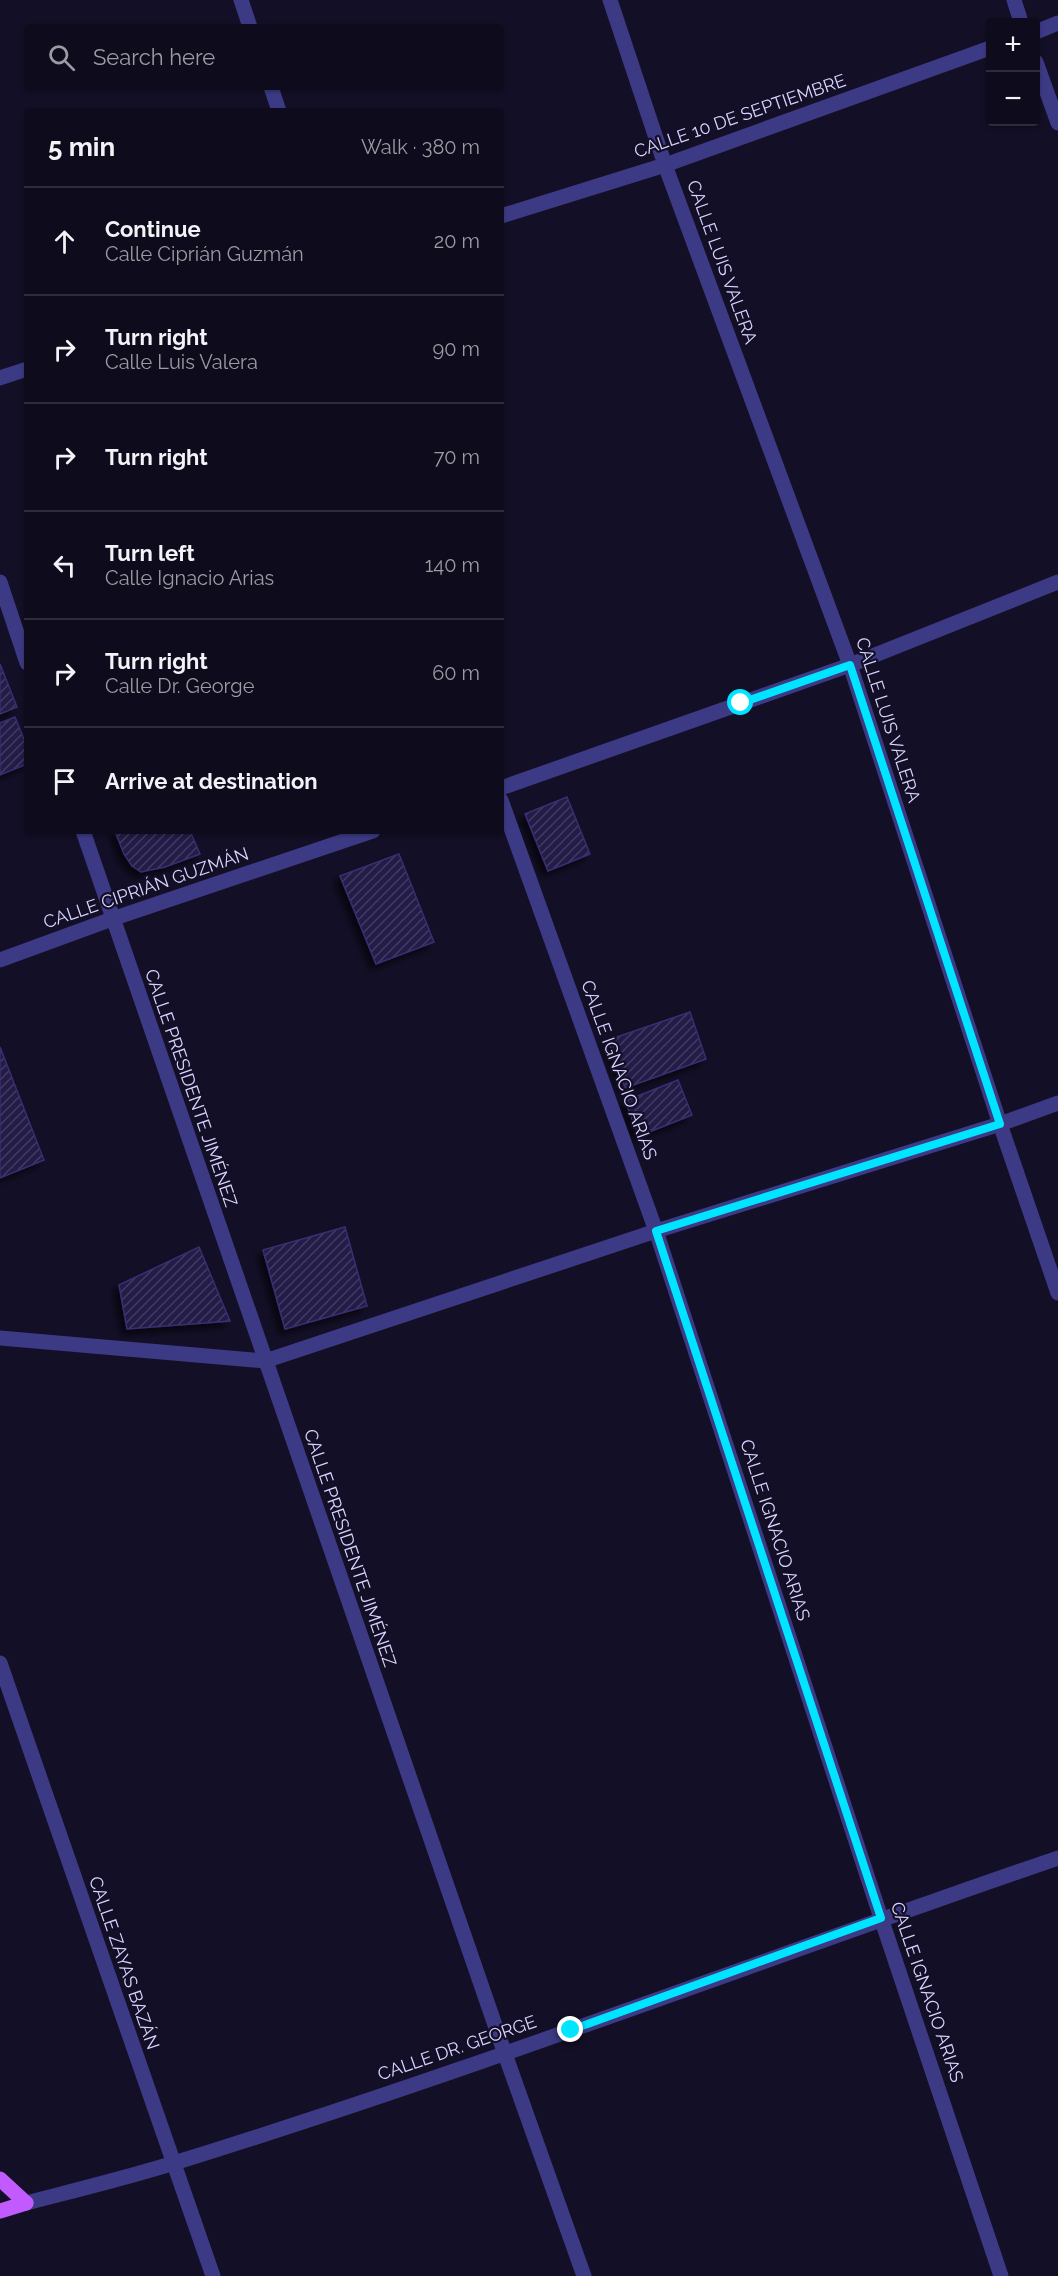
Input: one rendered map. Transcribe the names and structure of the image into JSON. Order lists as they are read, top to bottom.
{
  "streets": {
    "main road": ["CALLE DR. GEORGE"],
    "street": [
      "CALLE 10 DE SEPTIEMBRE",
      "CALLE LUIS VALERA",
      "CALLE CIPRIÁN GUZMÁN",
      "CALLE IGNACIO ARIAS",
      "CALLE PRESIDENTE JIMÉNEZ",
      "CALLE ZAYAS BAZÁN"
    ]
  },
  "crossings": [
    ["CALLE 10 DE SEPTIEMBRE", "CALLE LUIS VALERA"],
    ["CALLE CIPRIÁN GUZMÁN", "CALLE PRESIDENTE JIMÉNEZ"],
    ["CALLE IGNACIO ARIAS", "CALLE DR. GEORGE"],
    ["CALLE PRESIDENTE JIMÉNEZ", "CALLE DR. GEORGE"],
    ["CALLE ZAYAS BAZÁN", "CALLE DR. GEORGE"]
  ],
  "page": {
    "map_buttons": ["+", "−"],
    "search": "Search here",
    "heading": ["5 min", "Walk · 380 m"],
    "list": [
      ["Continue", "Calle Ciprián Guzmán", "20 m"],
      ["Turn right", "Calle Luis Valera", "90 m"],
      ["Turn right", "70 m"],
      ["Turn left", "Calle Ignacio Arias", "140 m"],
      ["Turn right", "Calle Dr. George", "60 m"],
      "Arrive at destination"
    ]
  }
}
